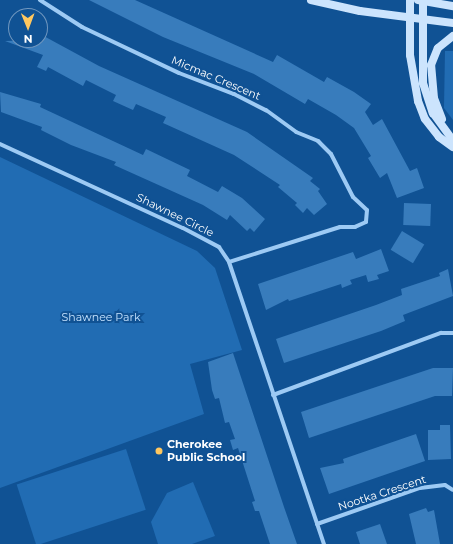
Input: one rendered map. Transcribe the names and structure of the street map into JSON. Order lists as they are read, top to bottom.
{
  "streets": {
    "street": ["Micmac Crescent", "Shawnee Circle", "Nootka Crescent"]
  },
  "crossings": [
    ["Micmac Crescent", "Shawnee Circle"],
    ["Shawnee Circle", "Nootka Crescent"]
  ],
  "parks": ["Shawnee Park"],
  "places": ["Cherokee Public School"],
  "north": "bottom"
}
